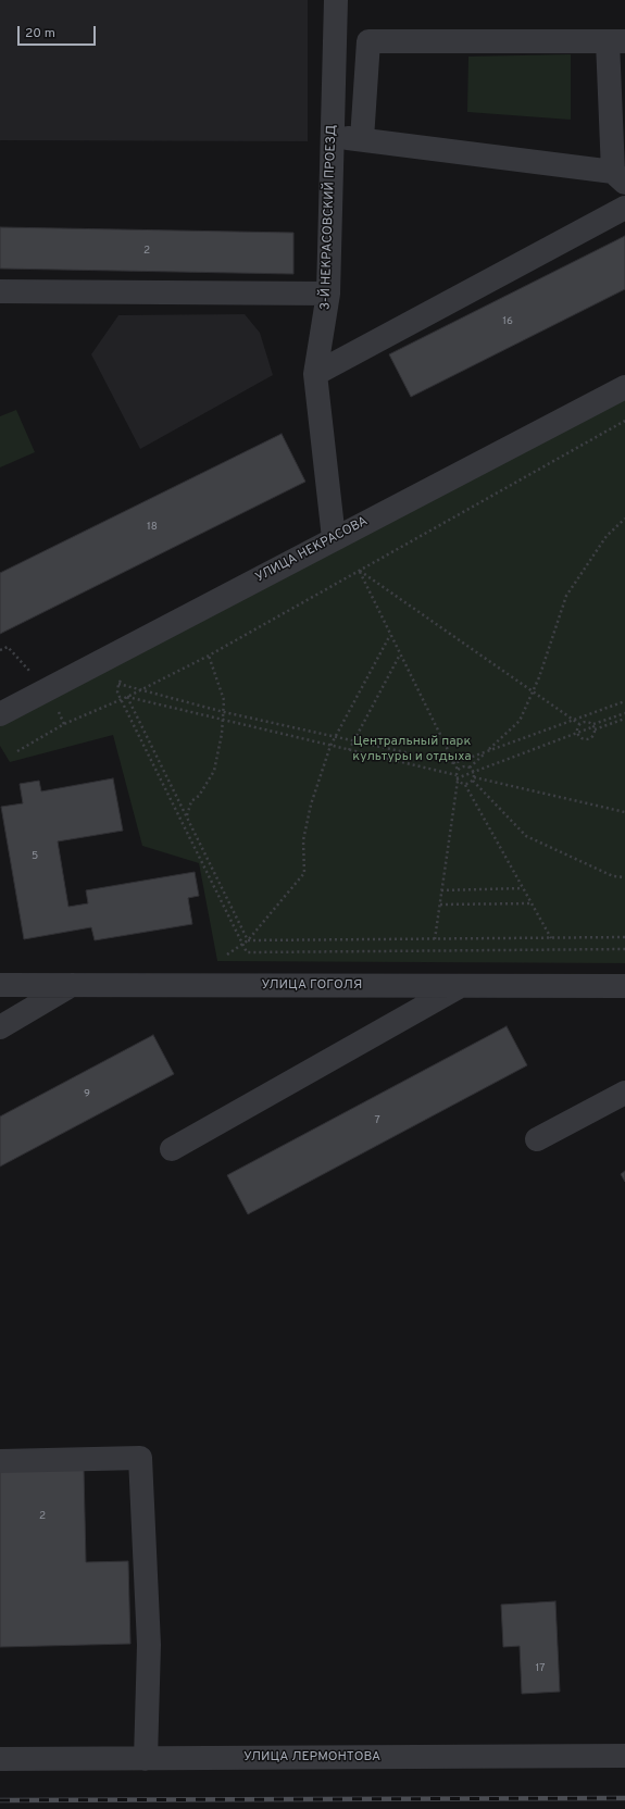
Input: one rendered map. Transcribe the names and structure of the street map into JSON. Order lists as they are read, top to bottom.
{
  "streets": {
    "street": [
      "3-Й НЕКРАСОВСКИЙ ПРОЕЗД",
      "УЛИЦА НЕКРАСОВА",
      "УЛИЦА ГОГОЛЯ",
      "УЛИЦА ЛЕРМОНТОВА"
    ]
  },
  "crossings": [
    ["3-Й НЕКРАСОВСКИЙ ПРОЕЗД", "УЛИЦА НЕКРАСОВА"]
  ],
  "parks": ["Центральный парк культуры и отдыха"],
  "house_numbers": [
    "2",
    "16",
    "18",
    "5",
    "9",
    "7",
    "2",
    "17"
  ],
  "scale_bar": "20 m"
}
